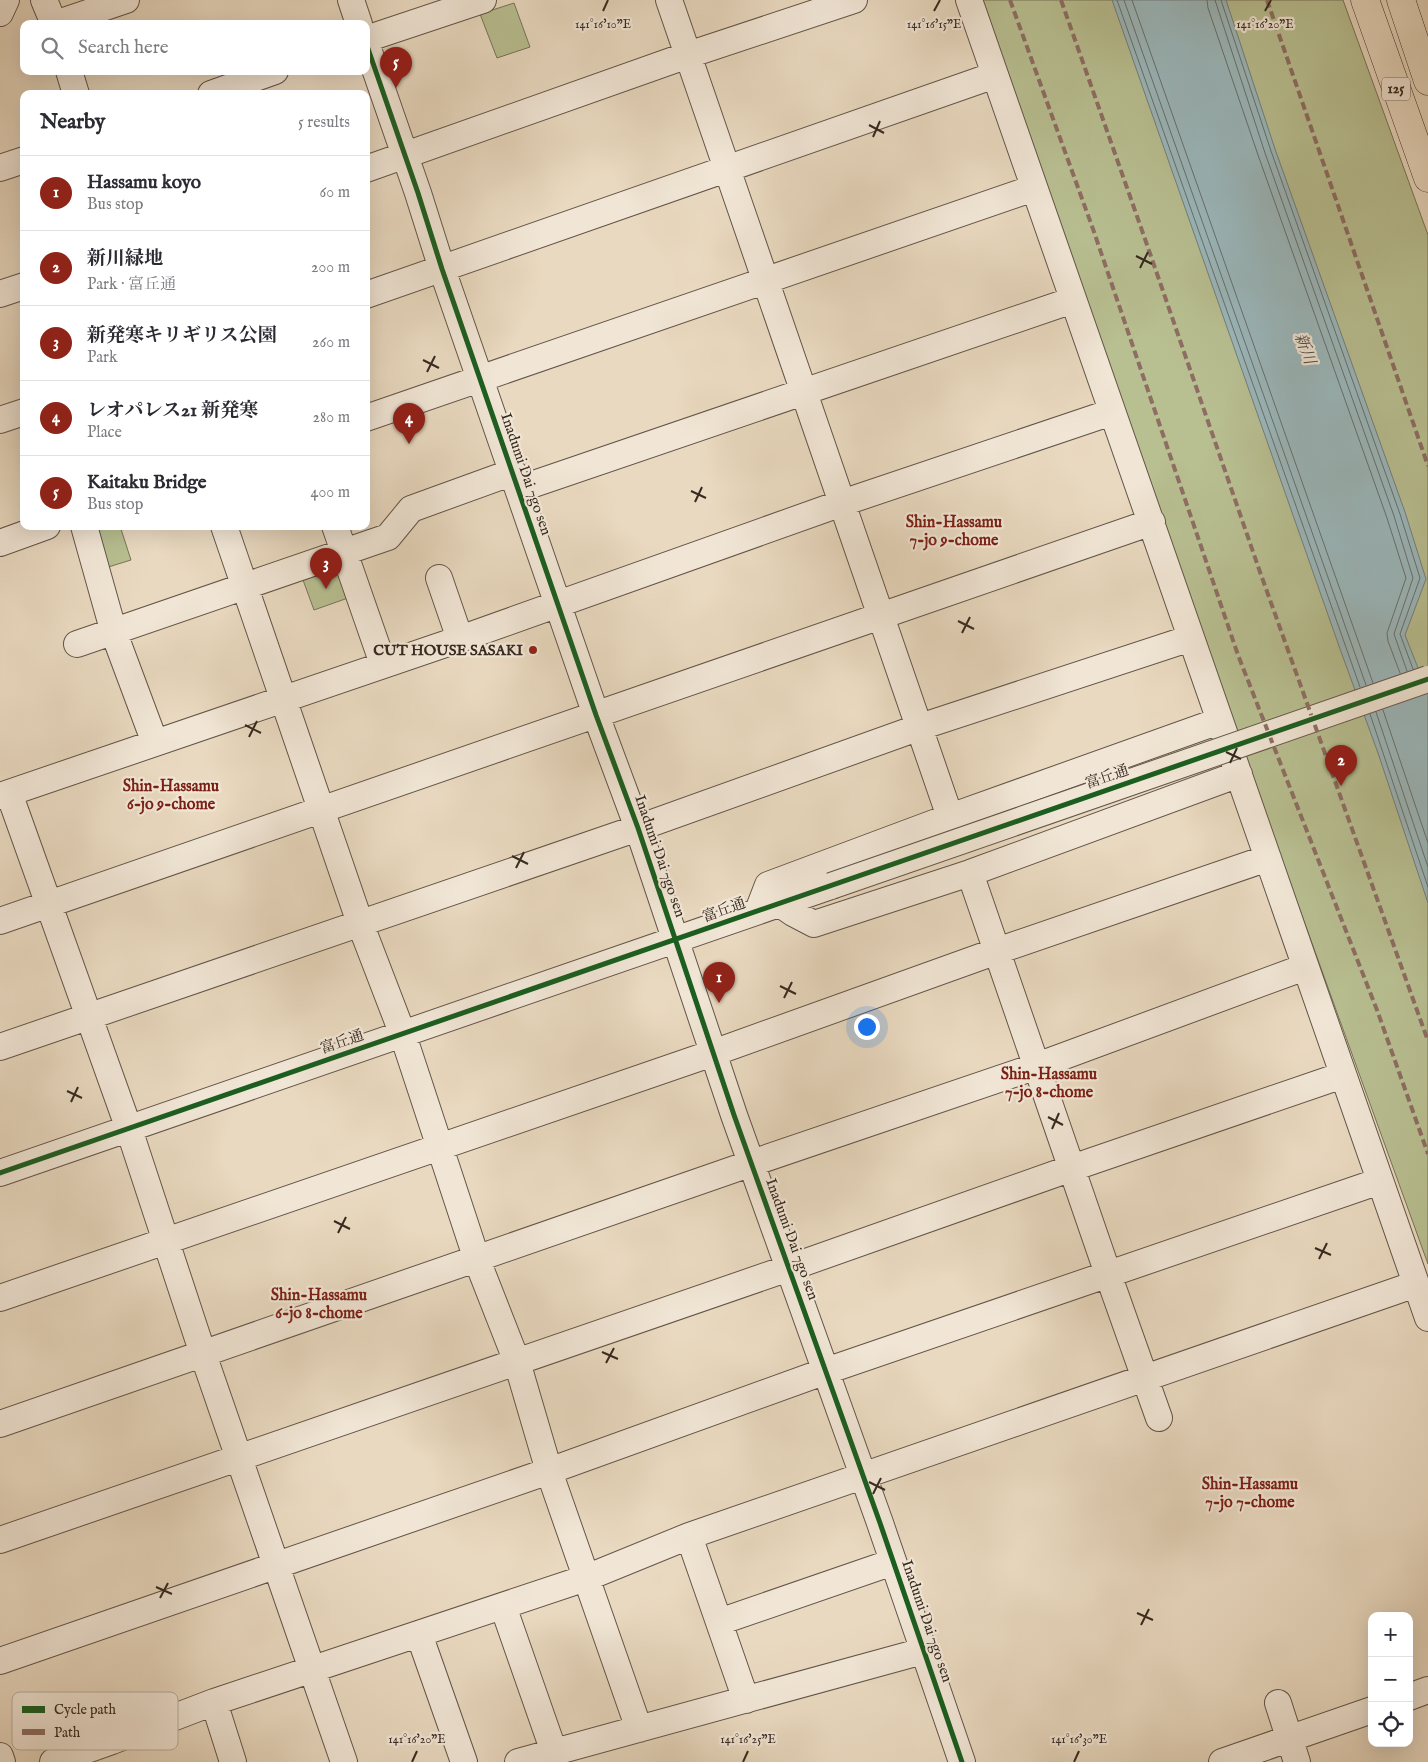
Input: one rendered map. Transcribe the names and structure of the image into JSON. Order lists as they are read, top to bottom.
{
  "streets": {
    "main road": ["125"],
    "street": ["Inadumi Dai 7go sen", "富丘通"]
  },
  "crossings": [
    ["Inadumi Dai 7go sen", "富丘通"]
  ],
  "districts": [
    "Shin-Hassamu 7-jo 9-chome",
    "Shin-Hassamu 6-jo 9-chome",
    "Shin-Hassamu 7-jo 8-chome",
    "Shin-Hassamu 6-jo 8-chome",
    "Shin-Hassamu 7-jo 7-chome"
  ],
  "water": ["新川"],
  "places": ["CUT HOUSE SASAKI"],
  "legend": ["Cycle path", "Path"],
  "page": {
    "search": "Search here",
    "pins": [
      "5",
      "4",
      "3",
      "2",
      "1"
    ],
    "heading": ["Nearby", "5 results"],
    "list": [
      {
        "mark": "1",
        "name": "Hassamu koyo",
        "note": "Bus stop",
        "value": "60 m"
      },
      {
        "mark": "2",
        "name": "新川緑地",
        "note": "Park · 富丘通",
        "value": "200 m"
      },
      {
        "mark": "3",
        "name": "新発寒キリギリス公園",
        "note": "Park",
        "value": "260 m"
      },
      {
        "mark": "4",
        "name": "レオパレス21 新発寒",
        "note": "Place",
        "value": "280 m"
      },
      {
        "mark": "5",
        "name": "Kaitaku Bridge",
        "note": "Bus stop",
        "value": "400 m"
      }
    ],
    "map_buttons": ["+", "−"]
  },
  "coordinates": [
    "141°16'10\"E",
    "141°16'15\"E",
    "141°16'20\"E",
    "141°16'25\"E",
    "141°16'30\"E"
  ]
}
